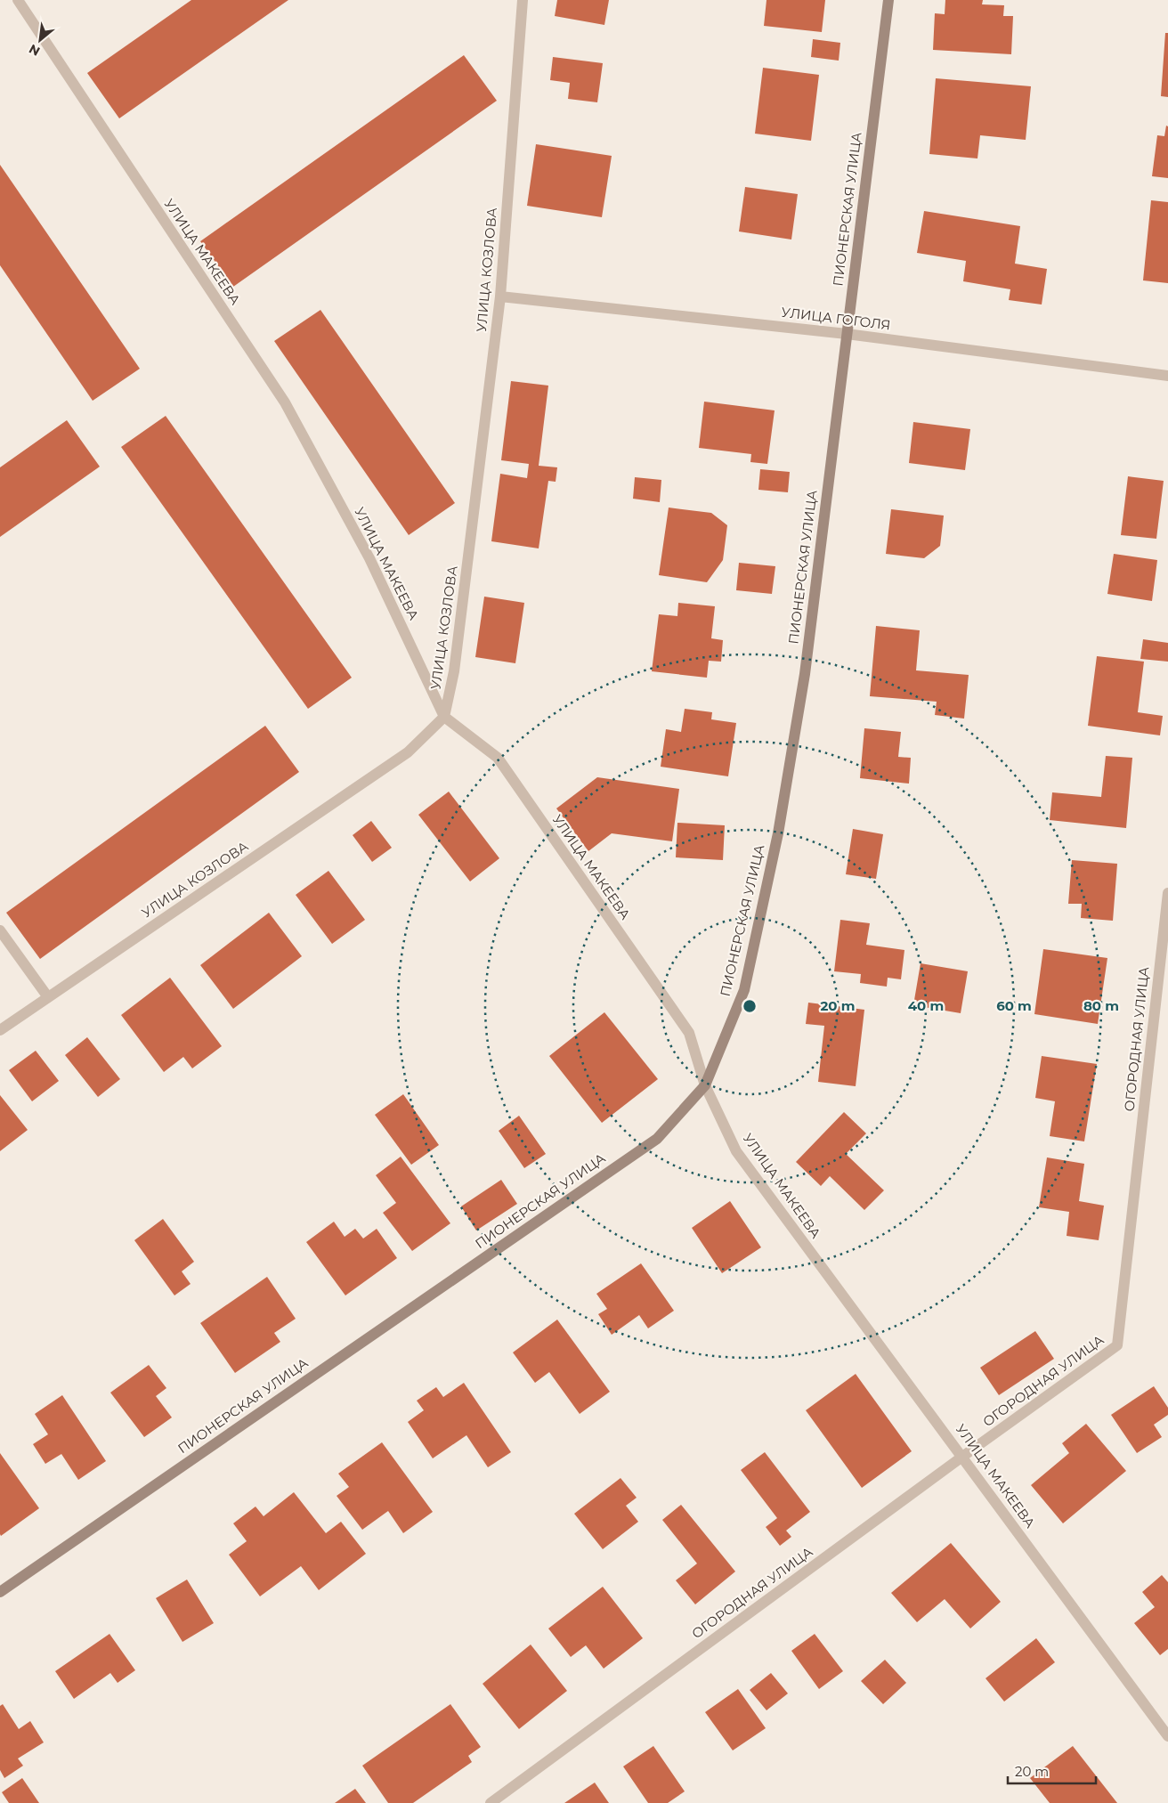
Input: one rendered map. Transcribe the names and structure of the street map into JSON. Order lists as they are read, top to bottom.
{
  "streets": {
    "street": [
      "ПИОНЕРСКАЯ УЛИЦА",
      "УЛИЦА МАКЕЕВА",
      "УЛИЦА КОЗЛОВА",
      "УЛИЦА ГОГОЛЯ",
      "ОГОРОДНАЯ УЛИЦА"
    ]
  },
  "crossings": [
    ["ПИОНЕРСКАЯ УЛИЦА", "УЛИЦА МАКЕЕВА"],
    ["ПИОНЕРСКАЯ УЛИЦА", "УЛИЦА ГОГОЛЯ"],
    ["УЛИЦА МАКЕЕВА", "УЛИЦА КОЗЛОВА"],
    ["УЛИЦА МАКЕЕВА", "ОГОРОДНАЯ УЛИЦА"],
    ["УЛИЦА КОЗЛОВА", "УЛИЦА ГОГОЛЯ"]
  ],
  "scale_bar": "20 m",
  "north": "bottom left",
  "rings": [
    "20 m",
    "40 m",
    "60 m",
    "80 m"
  ]
}
